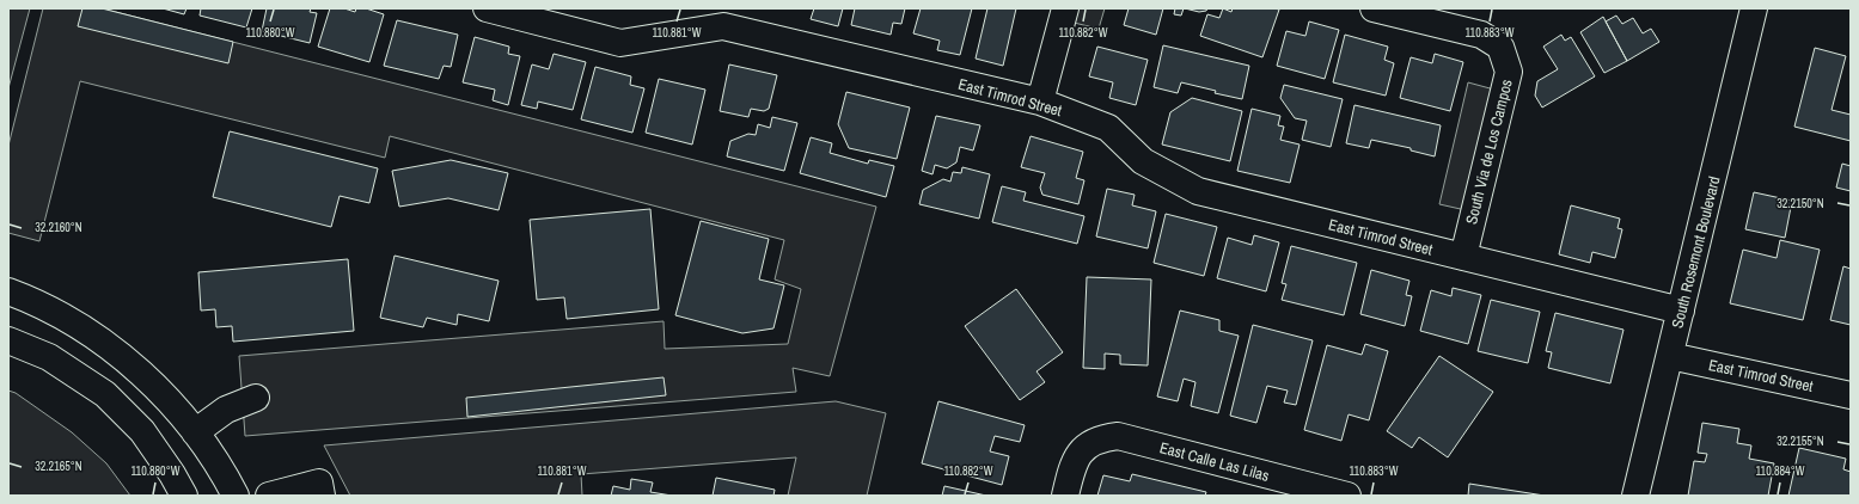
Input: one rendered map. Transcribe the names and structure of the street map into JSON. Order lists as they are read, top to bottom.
{
  "streets": {
    "street": [
      "East Timrod Street",
      "South Via de Los Campos",
      "South Rosemont Boulevard",
      "East Calle Las Lilas"
    ]
  },
  "crossings": [
    ["East Timrod Street", "South Via de Los Campos"],
    ["East Timrod Street", "South Rosemont Boulevard"]
  ],
  "coordinates": [
    "110.880°W",
    "110.881°W",
    "110.882°W",
    "110.883°W",
    "32.2150°N",
    "32.2160°N",
    "32.2155°N",
    "32.2165°N",
    "110.884°W"
  ]
}
